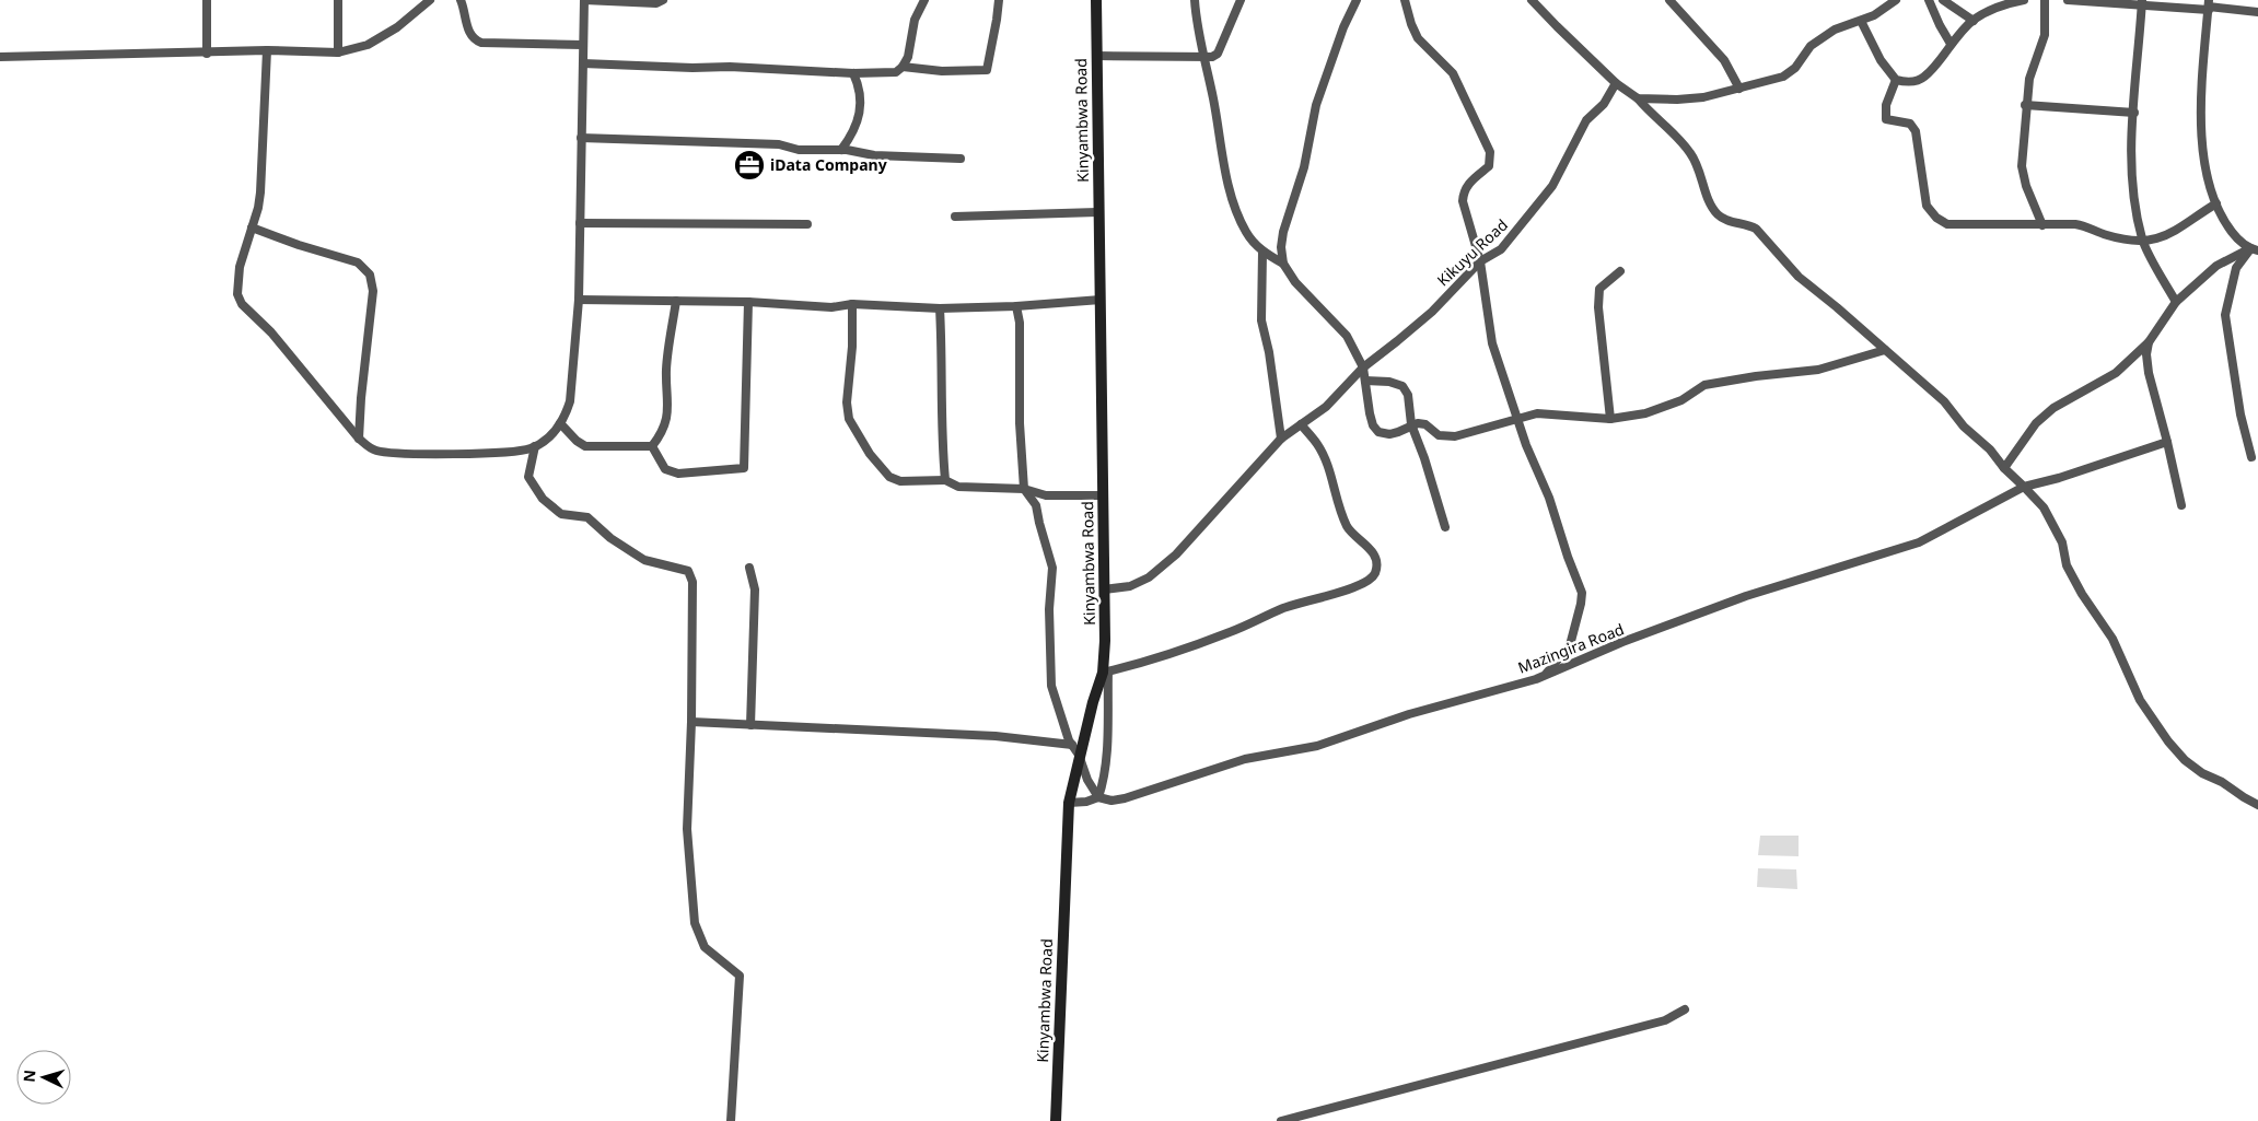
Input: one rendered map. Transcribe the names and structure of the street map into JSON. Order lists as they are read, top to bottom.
{
  "streets": {
    "street": ["Kinyambwa Road", "Kikuyu Road", "Mazingira Road"]
  },
  "crossings": [
    ["Kinyambwa Road", "Kikuyu Road"],
    ["Kinyambwa Road", "Mazingira Road"]
  ],
  "places": {
    "office": ["iData Company"]
  },
  "north": "left"
}
